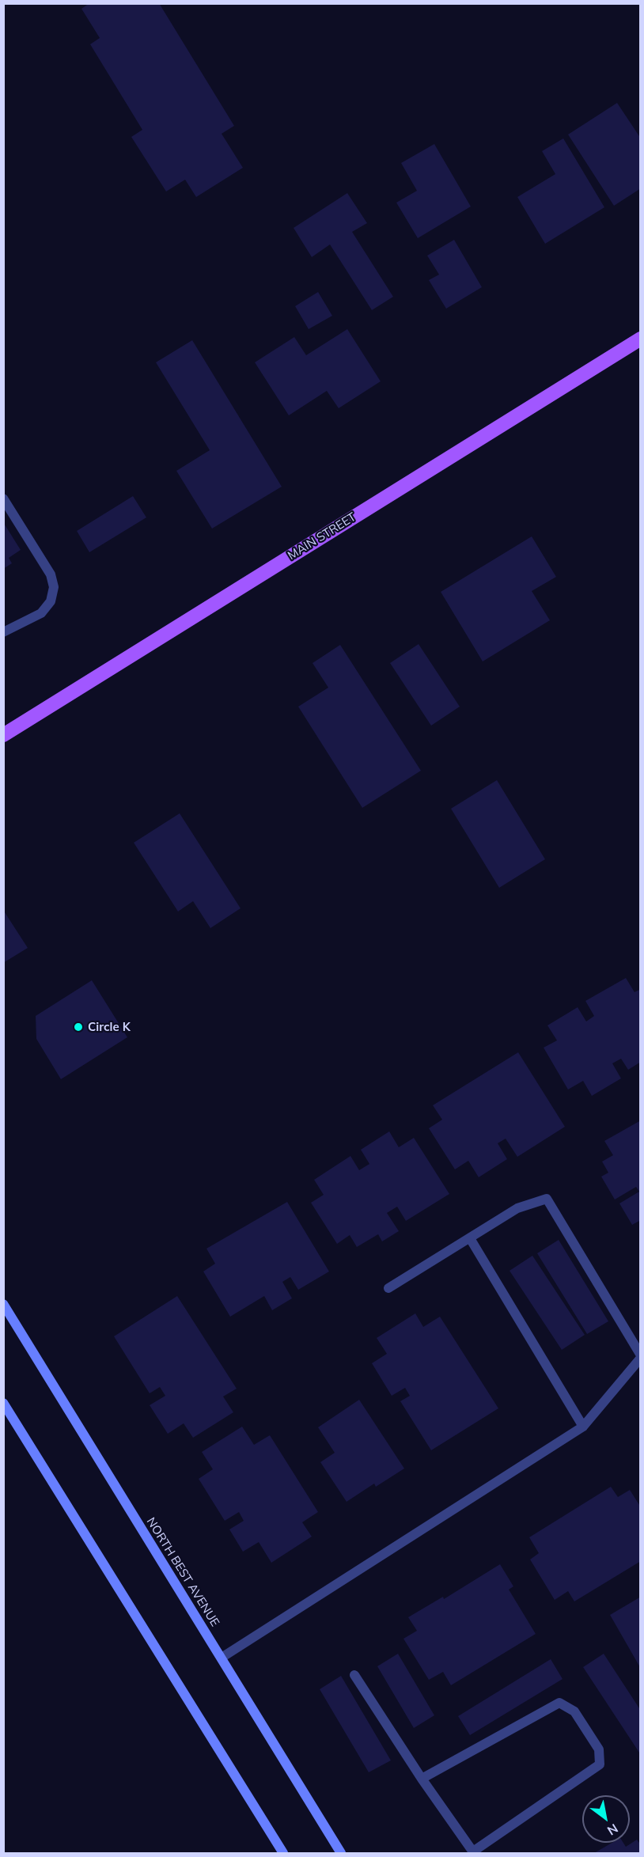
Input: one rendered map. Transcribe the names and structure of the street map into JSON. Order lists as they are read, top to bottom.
{
  "streets": {
    "main road": ["MAIN STREET"],
    "street": ["NORTH BEST AVENUE"]
  },
  "places": ["Circle K"],
  "north": "bottom right"
}
